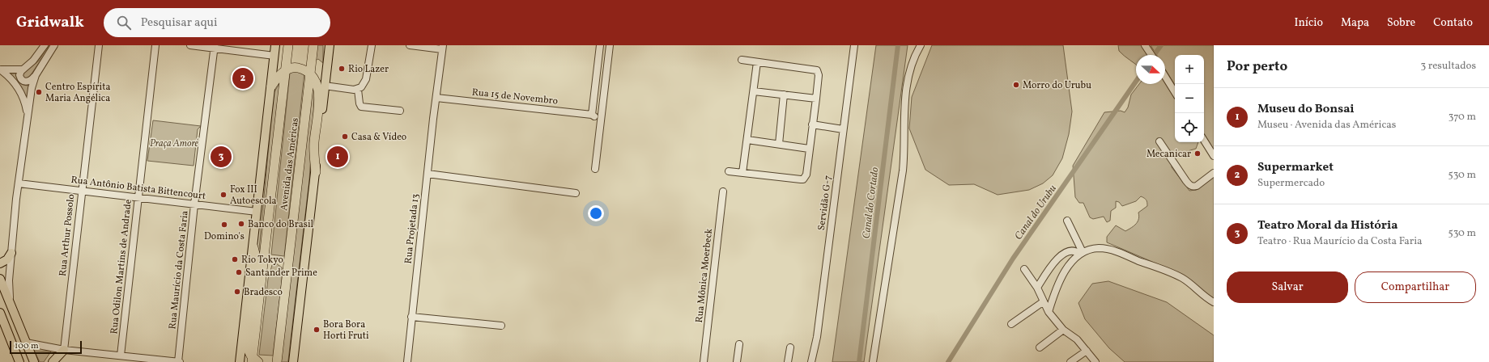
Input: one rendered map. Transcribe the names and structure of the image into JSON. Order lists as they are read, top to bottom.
{
  "streets": {
    "highway": ["Avenida das Américas"],
    "street": [
      "Rua 15 de Novembro",
      "Rua Antônio Batista Bittencourt",
      "Servidão G-7",
      "Rua Projetada 13",
      "Rua Arthur Possolo",
      "Rua Odilon Martins de Andrade",
      "Rua Maurício da Costa Faria",
      "Rua Mônica Moerbeck"
    ]
  },
  "crossings": [
    ["Rua 15 de Novembro", "Rua Projetada 13"],
    ["Rua Antônio Batista Bittencourt", "Rua Arthur Possolo"],
    ["Rua Antônio Batista Bittencourt", "Rua Odilon Martins de Andrade"],
    ["Rua Antônio Batista Bittencourt", "Rua Maurício da Costa Faria"]
  ],
  "water": ["Canal do Cortado", "Canal do Urubu"],
  "parks": ["Praça Amoré"],
  "places": [
    "Rio Lazer",
    "Morro do Urubu",
    "Centro Espírita Maria Angélica",
    "Casa & Vídeo",
    "Mecanicar",
    "Fox III Autoescola",
    "Banco do Brasil",
    "Domino's",
    "Rio Tokyo",
    "Santander Prime",
    "Bradesco",
    "Bora Bora Horti Fruti"
  ],
  "scale_bar": "100 m",
  "north": "right",
  "page": {
    "header": "Gridwalk",
    "search": "Pesquisar aqui",
    "nav": [
      "Início",
      "Mapa",
      "Sobre",
      "Contato"
    ],
    "heading": ["Por perto", "3 resultados"],
    "map_buttons": ["+", "−"],
    "pins": ["2", "1", "3"],
    "list": [
      {
        "mark": "1",
        "name": "Museu do Bonsai",
        "note": "Museu · Avenida das Américas",
        "value": "370 m"
      },
      {
        "mark": "2",
        "name": "Supermarket",
        "note": "Supermercado",
        "value": "530 m"
      },
      {
        "mark": "3",
        "name": "Teatro Moral da História",
        "note": "Teatro · Rua Maurício da Costa Faria",
        "value": "530 m"
      }
    ],
    "buttons": ["Salvar", "Compartilhar"],
    "scale": "100 m"
  }
}
